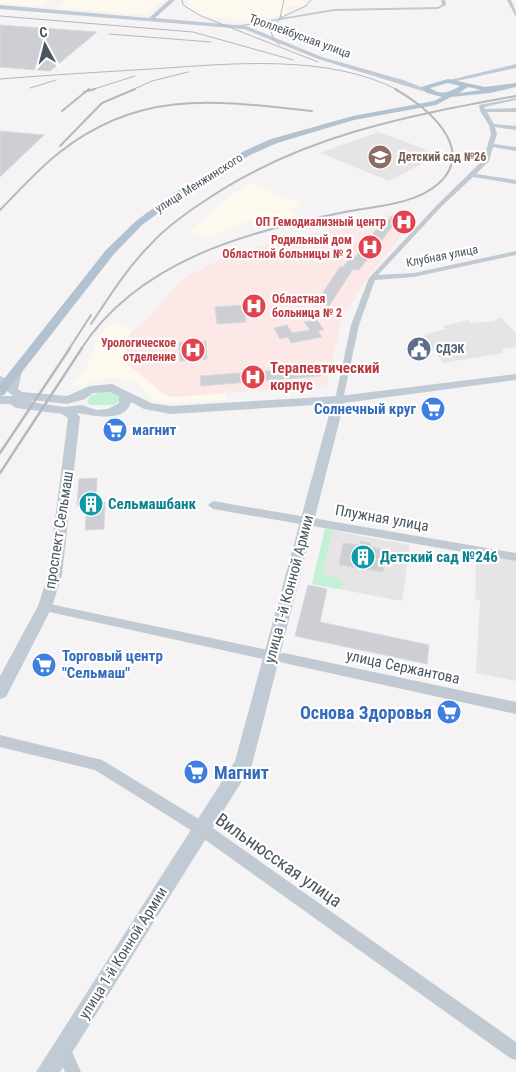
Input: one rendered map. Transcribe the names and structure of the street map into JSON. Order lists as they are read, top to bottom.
{
  "streets": {
    "main road": [
      "Троллейбусная улица",
      "улица Менжинского",
      "проспект Сельмаш",
      "улица 1-й Конной Армии"
    ],
    "street": [
      "Клубная улица",
      "Плужная улица",
      "улица Сержантова",
      "Вильнюсская улица"
    ]
  },
  "crossings": [
    ["Клубная улица", "улица 1-й Конной Армии"],
    ["Плужная улица", "улица 1-й Конной Армии"],
    ["улица 1-й Конной Армии", "Вильнюсская улица"]
  ],
  "places": {
    "school or university": ["Детский сад №26"],
    "hospital": [
      "ОП Гемодиализный центр",
      "Родильный дом Областной больницы № 2",
      "Областная больница № 2",
      "Урологическое отделение",
      "Терапевтический корпус"
    ],
    "public building": ["СДЭК"],
    "supermarket": [
      "Солнечный круг",
      "магнит",
      "Торговый центр \"Сельмаш\"",
      "Основа Здоровья",
      "Магнит"
    ],
    "building": ["Сельмашбанк", "Детский сад №246"]
  },
  "north": "top"
}
